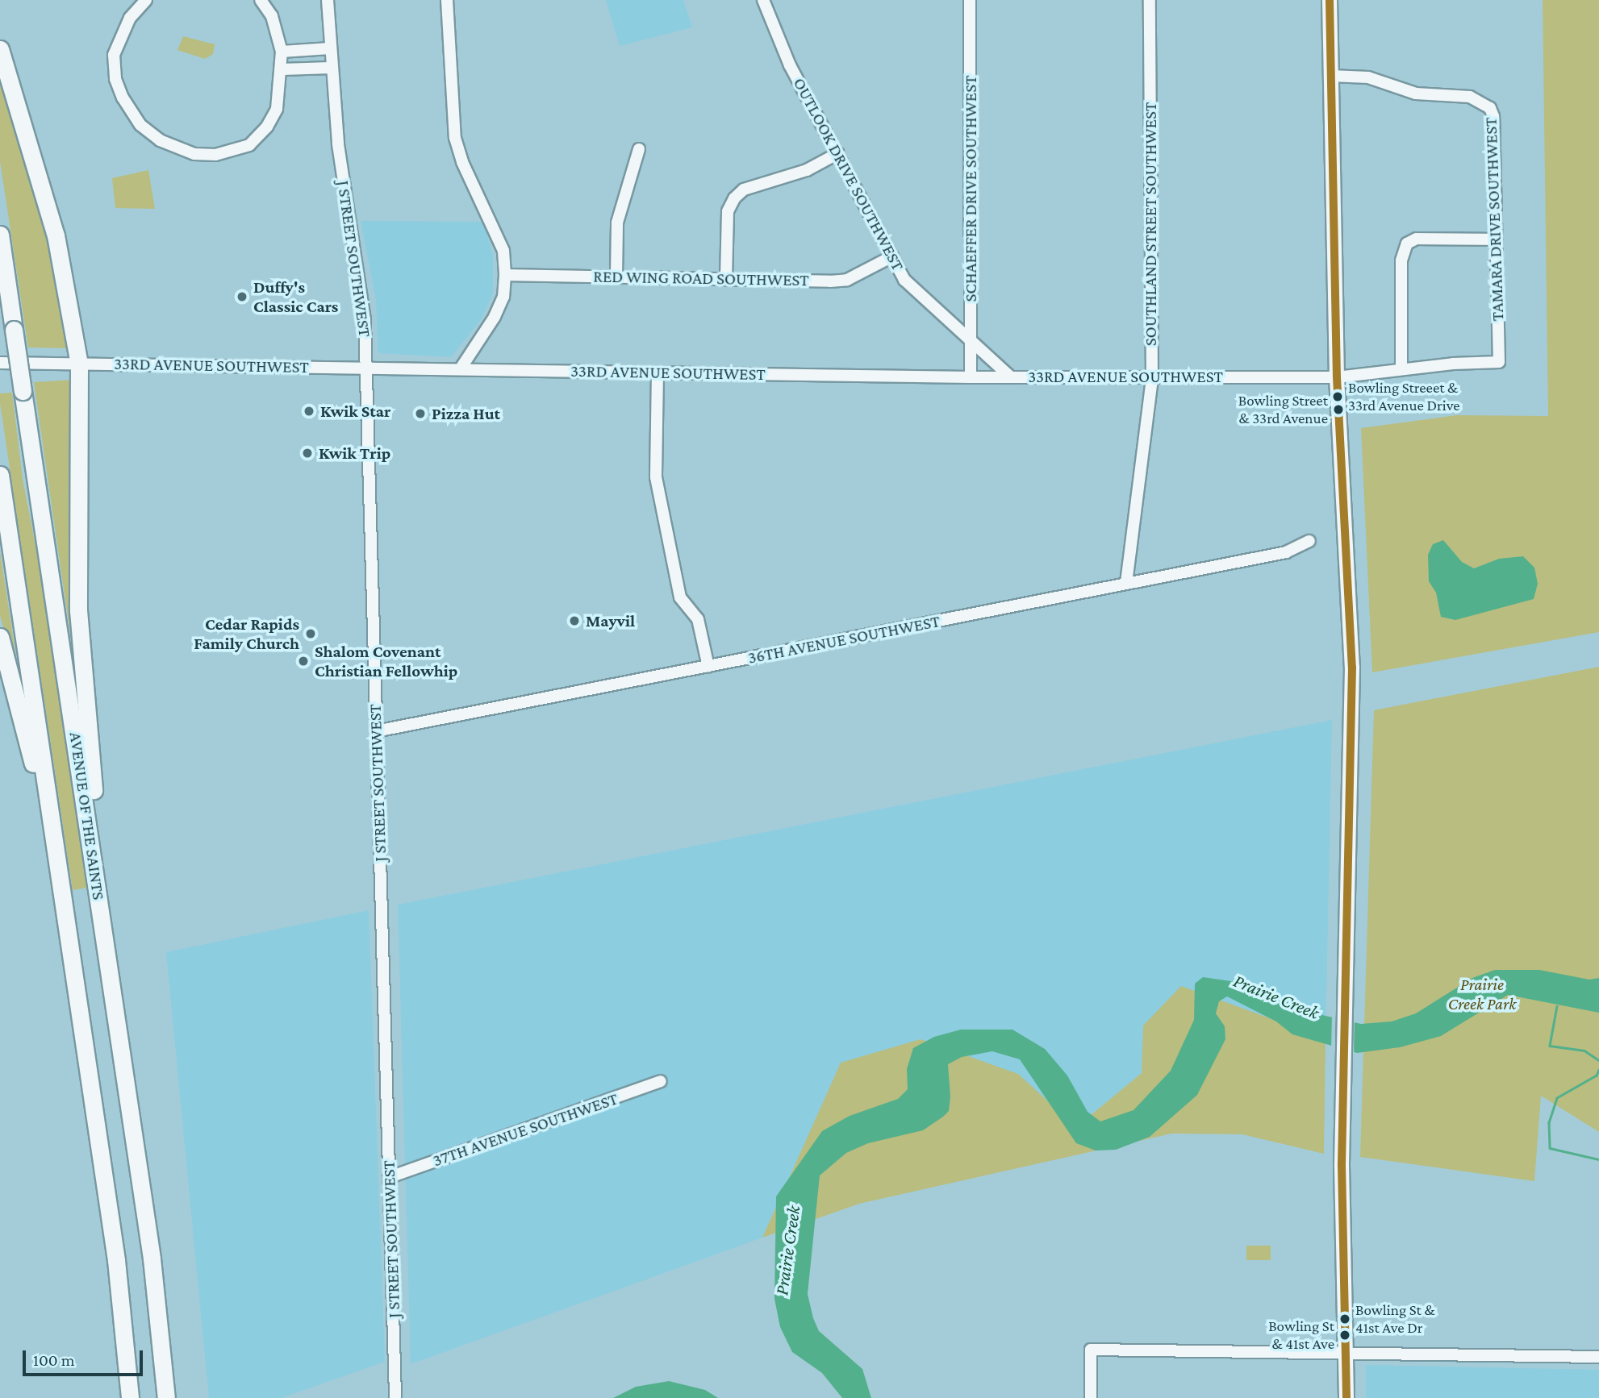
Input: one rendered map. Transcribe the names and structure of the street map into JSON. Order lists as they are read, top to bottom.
{
  "streets": {
    "highway": ["AVENUE OF THE SAINTS"],
    "street": [
      "OUTLOOK DRIVE SOUTHWEST",
      "SCHAEFFER DRIVE SOUTHWEST",
      "TAMARA DRIVE SOUTHWEST",
      "SOUTHLAND STREET SOUTHWEST",
      "J STREET SOUTHWEST",
      "RED WING ROAD SOUTHWEST",
      "33RD AVENUE SOUTHWEST",
      "36TH AVENUE SOUTHWEST",
      "37TH AVENUE SOUTHWEST"
    ]
  },
  "crossings": [
    ["OUTLOOK DRIVE SOUTHWEST", "SCHAEFFER DRIVE SOUTHWEST"],
    ["OUTLOOK DRIVE SOUTHWEST", "RED WING ROAD SOUTHWEST"],
    ["OUTLOOK DRIVE SOUTHWEST", "33RD AVENUE SOUTHWEST"],
    ["SCHAEFFER DRIVE SOUTHWEST", "33RD AVENUE SOUTHWEST"],
    ["TAMARA DRIVE SOUTHWEST", "33RD AVENUE SOUTHWEST"],
    ["SOUTHLAND STREET SOUTHWEST", "33RD AVENUE SOUTHWEST"],
    ["SOUTHLAND STREET SOUTHWEST", "36TH AVENUE SOUTHWEST"],
    ["J STREET SOUTHWEST", "33RD AVENUE SOUTHWEST"],
    ["J STREET SOUTHWEST", "36TH AVENUE SOUTHWEST"],
    ["J STREET SOUTHWEST", "37TH AVENUE SOUTHWEST"]
  ],
  "water": ["Prairie Creek"],
  "parks": ["Prairie Creek Park"],
  "places": [
    "Duffy's Classic Cars",
    "Bowling Streeet & 33rd Avenue Drive",
    "Bowling Street & 33rd Avenue",
    "Kwik Star",
    "Pizza Hut",
    "Kwik Trip",
    "Mayvil",
    "Cedar Rapids Family Church",
    "Shalom Covenant Christian Fellowhip",
    "Bowling St & 41st Ave Dr",
    "Bowling St & 41st Ave"
  ],
  "scale_bar": "100 m"
}
